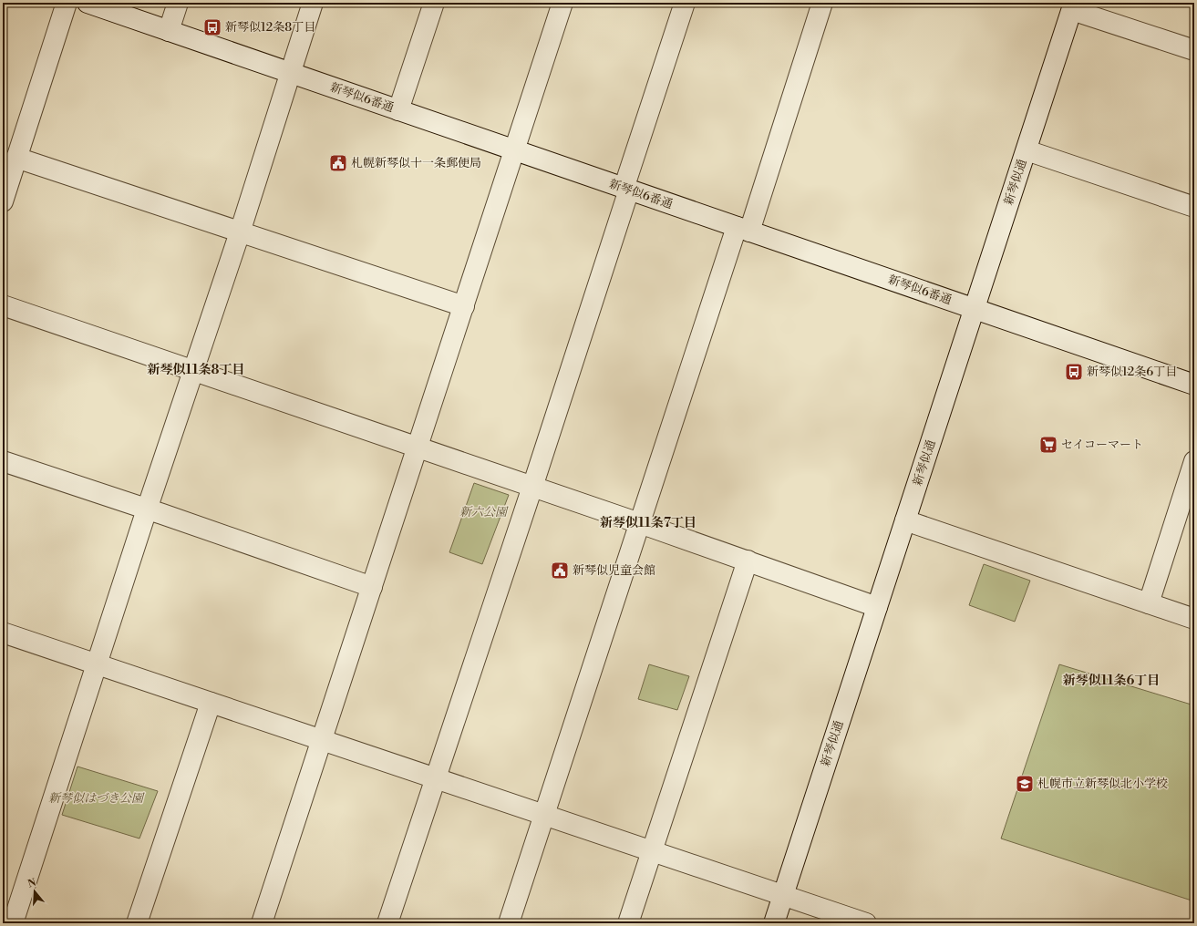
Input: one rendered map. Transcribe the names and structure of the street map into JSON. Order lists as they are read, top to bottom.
{
  "streets": {
    "street": ["新琴似6番通", "新琴似通"]
  },
  "crossings": [
    ["新琴似6番通", "新琴似通"]
  ],
  "districts": ["新琴似11条8丁目", "新琴似11条7丁目", "新琴似11条6丁目"],
  "parks": ["新六公園", "新琴似はづき公園"],
  "places": {
    "bus stop": ["新琴似12条8丁目", "新琴似12条6丁目"],
    "public building": ["札幌新琴似十一条郵便局", "新琴似児童会館"],
    "supermarket": ["セイコーマート"],
    "school or university": ["札幌市立新琴似北小学校"]
  },
  "north": "top"
}
